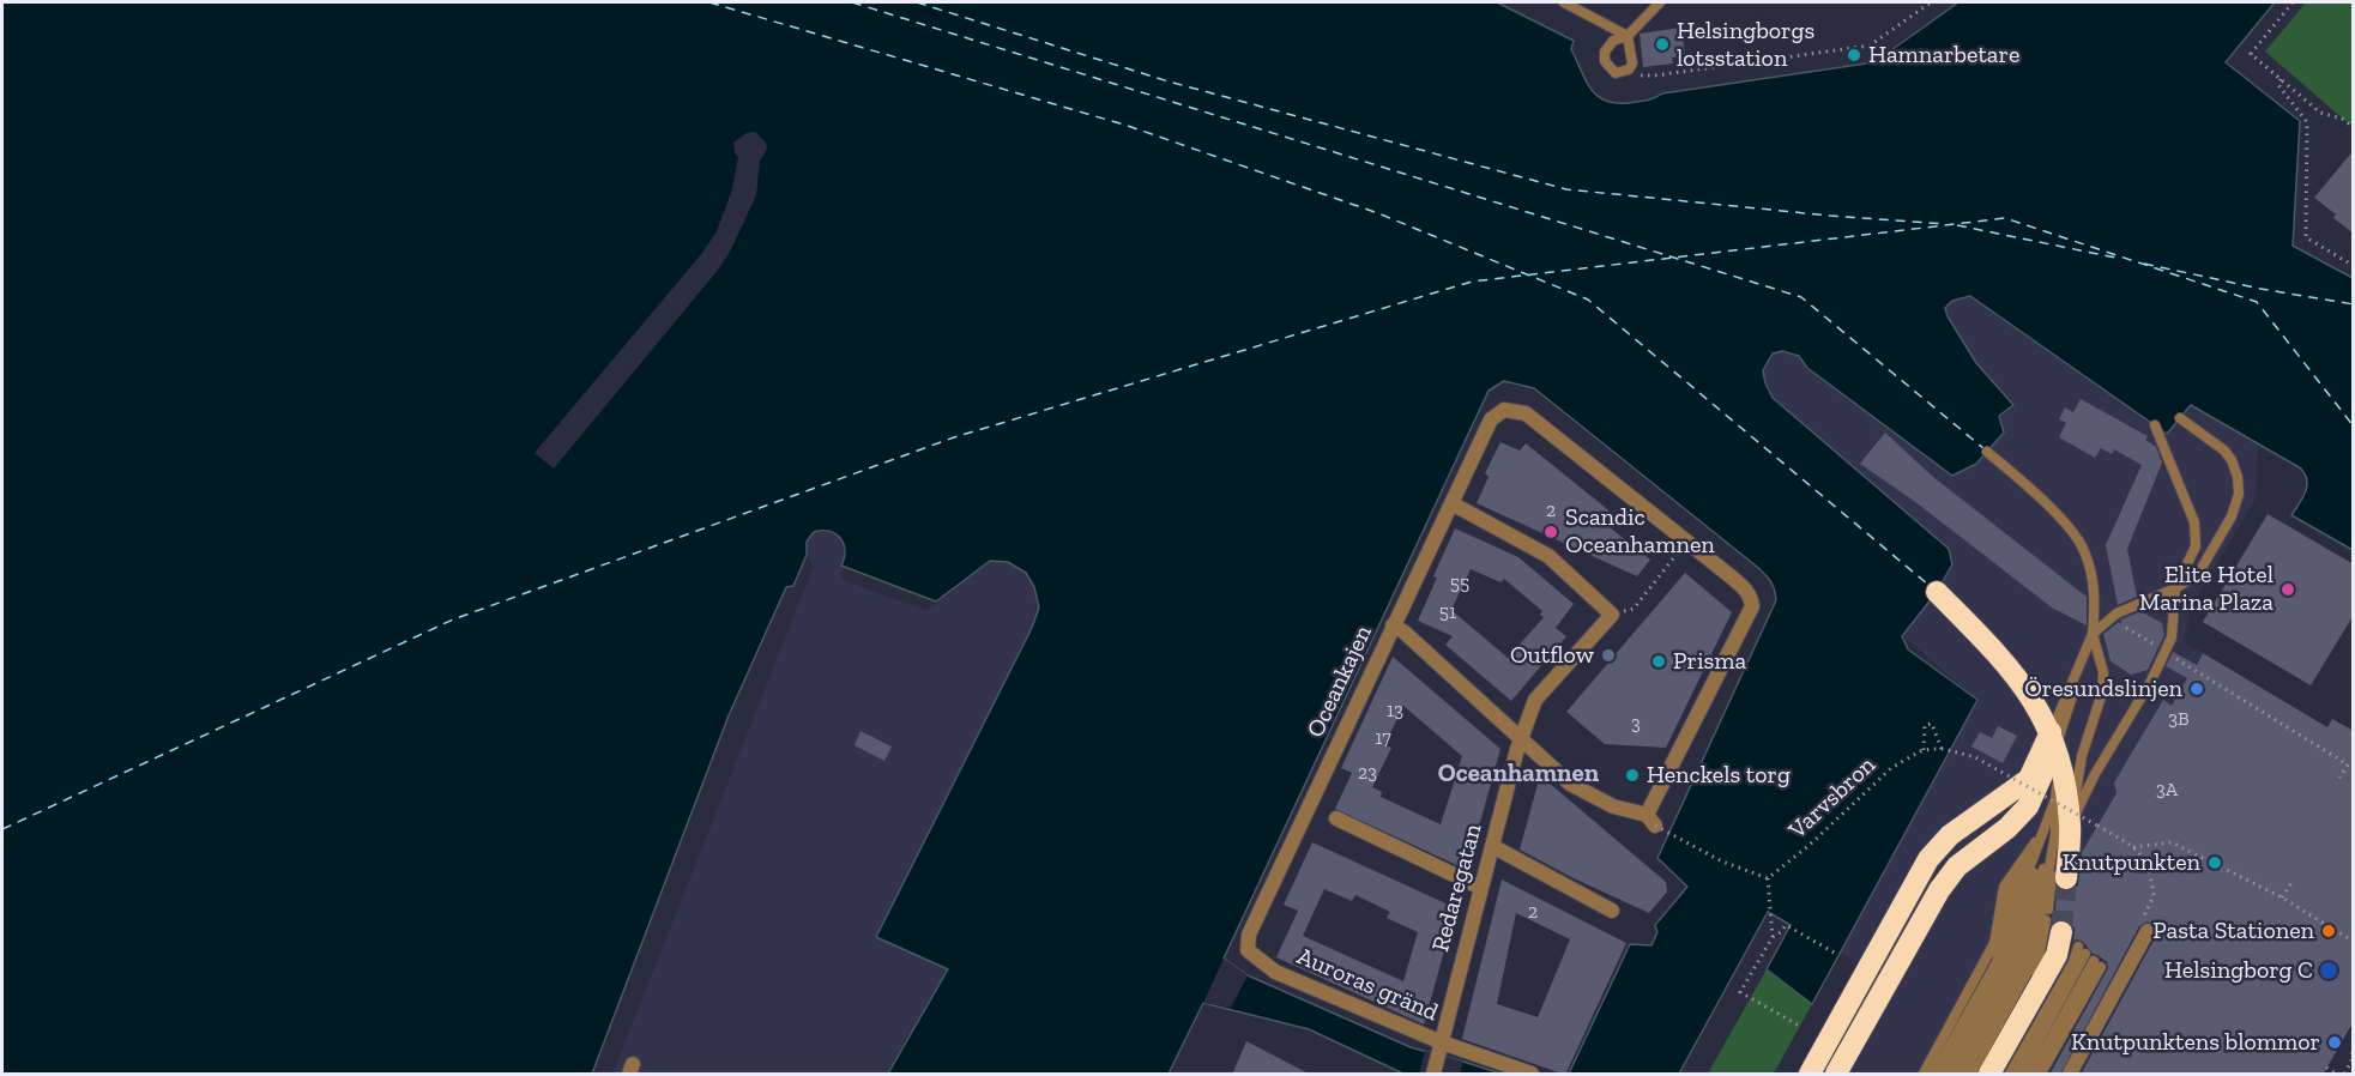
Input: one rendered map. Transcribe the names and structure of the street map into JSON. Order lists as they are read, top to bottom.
{
  "streets": {
    "street": ["Oceankajen", "Redaregatan", "Auroras gränd"],
    "path": ["Varvsbron"]
  },
  "crossings": [
    ["Oceankajen", "Auroras gränd"],
    ["Redaregatan", "Auroras gränd"]
  ],
  "districts": ["Oceanhamnen"],
  "places": [
    "Helsingborgs lotsstation",
    "Hamnarbetare",
    "Scandic Oceanhamnen",
    "Elite Hotel Marina Plaza",
    "Outflow",
    "Prisma",
    "Öresundslinjen",
    "Henckels torg",
    "Knutpunkten",
    "Pasta Stationen",
    "Helsingborg C",
    "Knutpunktens blommor"
  ],
  "house_numbers": [
    "2",
    "55",
    "51",
    "13",
    "3B",
    "3",
    "17",
    "23",
    "3A",
    "2"
  ]
}
